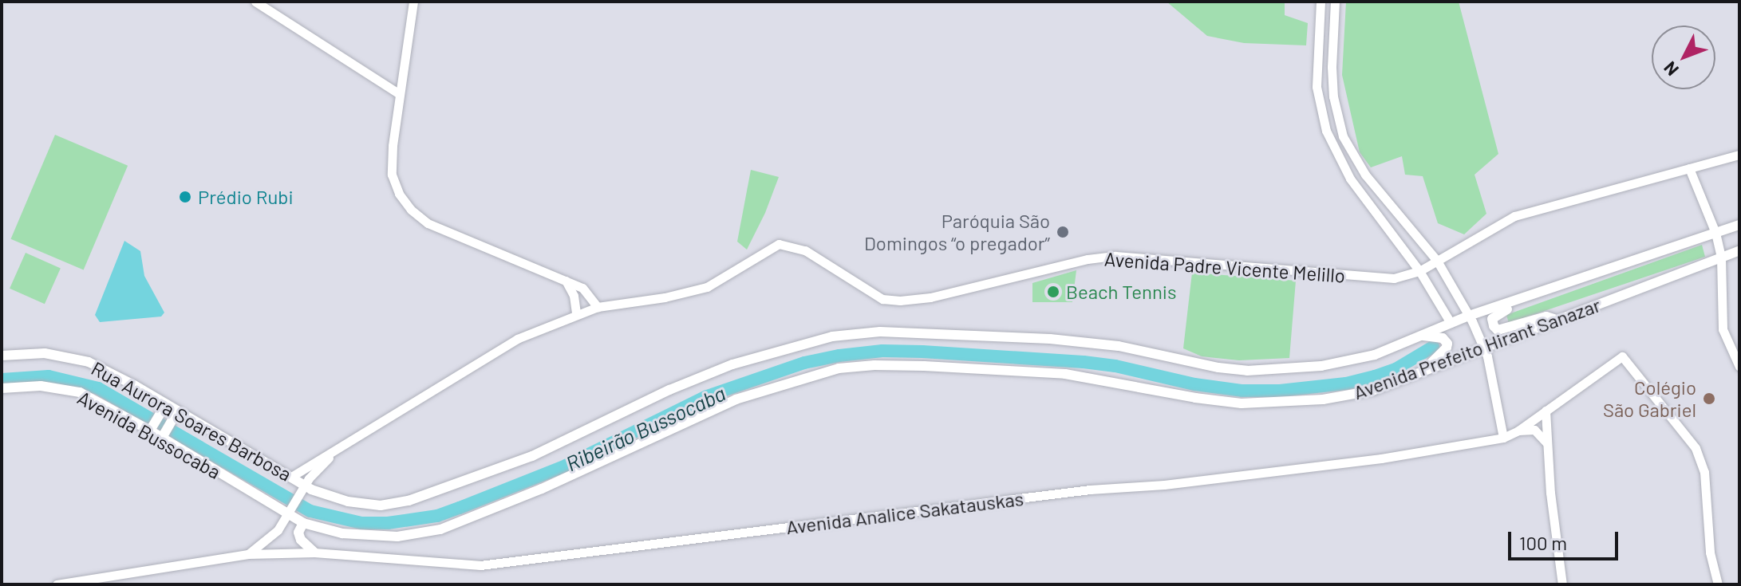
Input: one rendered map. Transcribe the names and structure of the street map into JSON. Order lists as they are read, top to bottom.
{
  "streets": {
    "main road": [
      "Avenida Padre Vicente Melillo",
      "Avenida Prefeito Hirant Sanazar",
      "Rua Aurora Soares Barbosa",
      "Avenida Bussocaba",
      "Avenida Analice Sakatauskas"
    ]
  },
  "crossings": [
    ["Avenida Padre Vicente Melillo", "Avenida Prefeito Hirant Sanazar"],
    ["Avenida Padre Vicente Melillo", "Rua Aurora Soares Barbosa"],
    ["Avenida Padre Vicente Melillo", "Avenida Bussocaba"],
    ["Avenida Padre Vicente Melillo", "Avenida Analice Sakatauskas"],
    ["Avenida Prefeito Hirant Sanazar", "Rua Aurora Soares Barbosa"],
    ["Avenida Prefeito Hirant Sanazar", "Avenida Bussocaba"]
  ],
  "water": ["Ribeirão Bussocaba"],
  "places": [
    "Prédio Rubi",
    "Paróquia São Domingos “o pregador”",
    "Beach Tennis",
    "Colégio São Gabriel"
  ],
  "scale_bar": "100 m",
  "north": "bottom left"
}
